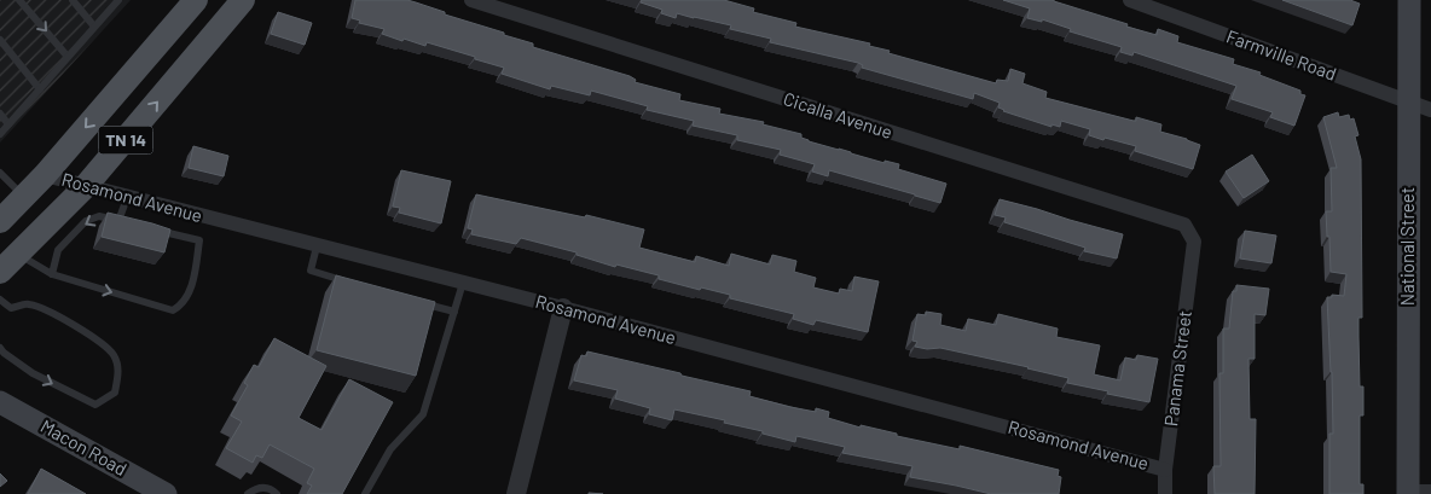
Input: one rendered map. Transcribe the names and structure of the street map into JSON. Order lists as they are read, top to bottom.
{
  "streets": {
    "main road": ["TN 14", "National Street", "Macon Road"],
    "street": [
      "Farmville Road",
      "Cicalla Avenue",
      "Rosamond Avenue",
      "Panama Street"
    ]
  },
  "crossings": [
    ["Farmville Road", "National Street"],
    ["Cicalla Avenue", "Panama Street"],
    ["TN 14", "Rosamond Avenue"],
    ["Rosamond Avenue", "Panama Street"]
  ]
}
